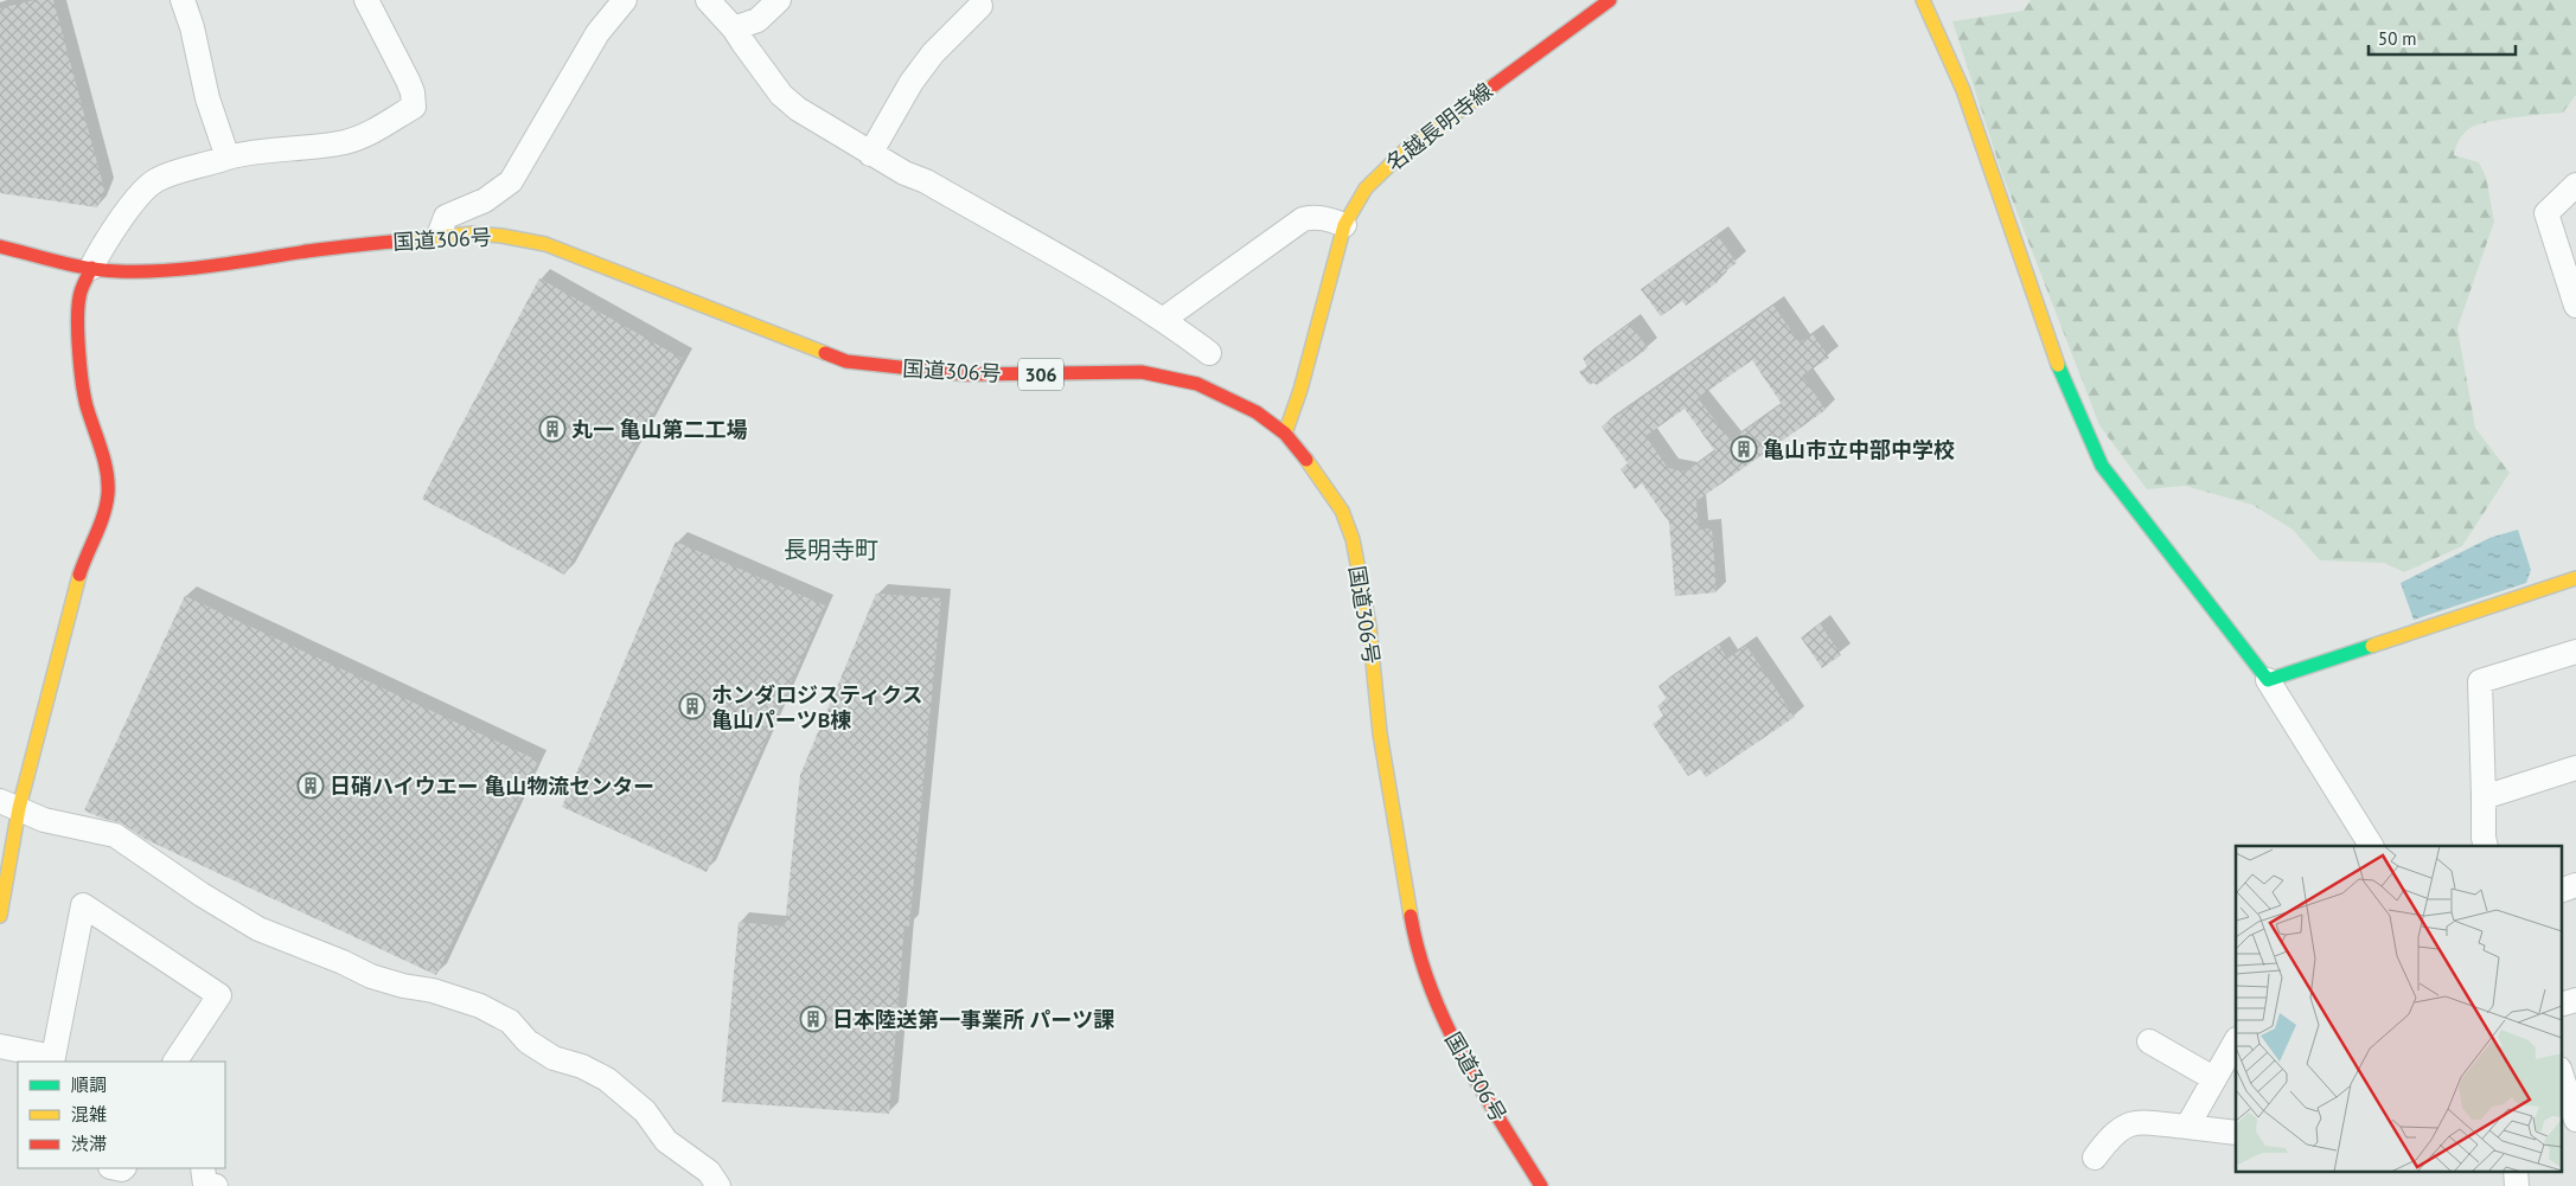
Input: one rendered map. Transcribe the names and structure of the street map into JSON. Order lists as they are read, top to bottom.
{
  "streets": {
    "main road": ["名越長明寺線", "国道306号", "306"]
  },
  "crossings": [
    ["名越長明寺線", "国道306号"]
  ],
  "districts": ["長明寺町"],
  "places": {
    "building": [
      "丸一 亀山第二工場",
      "亀山市立中部中学校",
      "ホンダロジスティクス 亀山パーツB棟",
      "日硝ハイウエー 亀山物流センター",
      "日本陸送第一事業所 パーツ課"
    ]
  },
  "legend": ["順調", "混雑", "渋滞"],
  "scale_bar": "50 m"
}
